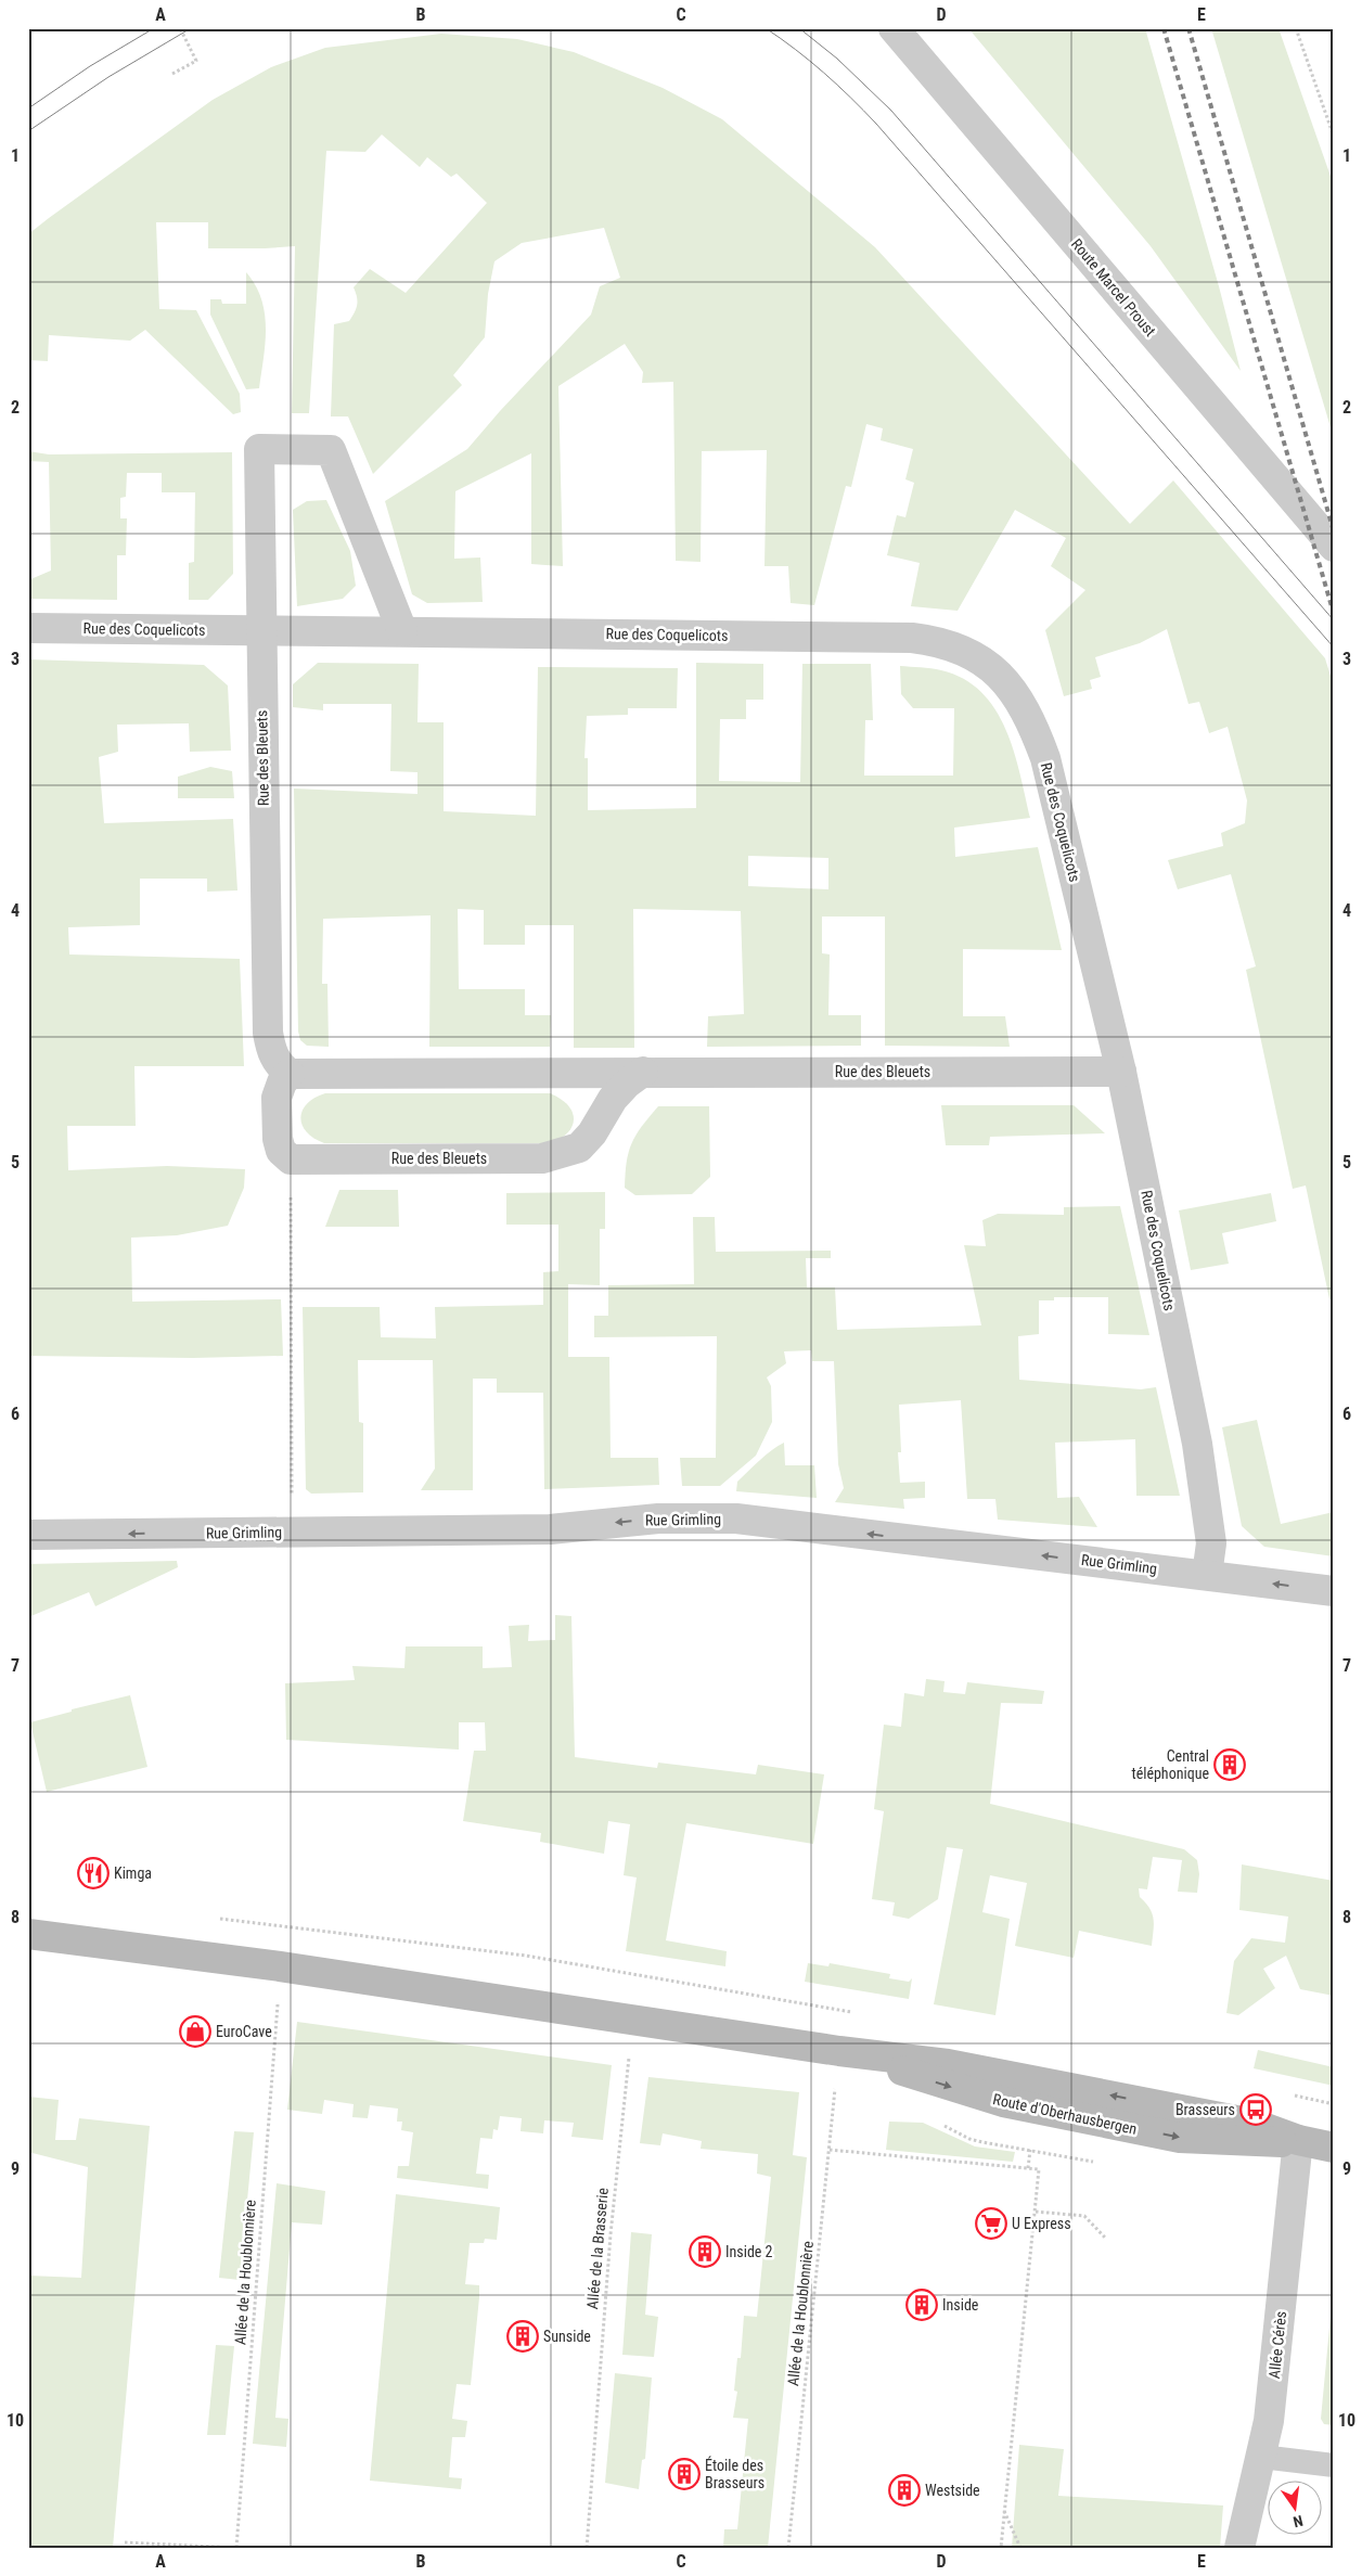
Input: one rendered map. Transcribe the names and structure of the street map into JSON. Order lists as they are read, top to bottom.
{
  "streets": {
    "main road": ["Route d'Oberhausbergen"],
    "street": [
      "Route Marcel Proust",
      "Rue des Coquelicots",
      "Rue des Bleuets",
      "Rue Grimling",
      "Allée Cérès"
    ],
    "path": ["Allée de la Brasserie", "Allée de la Houblonnière"]
  },
  "crossings": [
    ["Rue des Coquelicots", "Rue des Bleuets"],
    ["Rue des Coquelicots", "Rue Grimling"],
    ["Route d'Oberhausbergen", "Allée Cérès"]
  ],
  "one_way": ["Rue Grimling"],
  "places": {
    "building": [
      "Central téléphonique",
      "Inside 2",
      "Inside",
      "Sunside",
      "Étoile des Brasseurs",
      "Westside"
    ],
    "restaurant": ["Kimga"],
    "shop": ["EuroCave"],
    "bus stop": ["Brasseurs"],
    "supermarket": ["U Express"]
  },
  "north": "bottom",
  "grid": {
    "columns": [
      "A",
      "B",
      "C",
      "D",
      "E"
    ],
    "rows": [
      "1",
      "2",
      "3",
      "4",
      "5",
      "6",
      "7",
      "8",
      "9",
      "10"
    ]
  }
}
